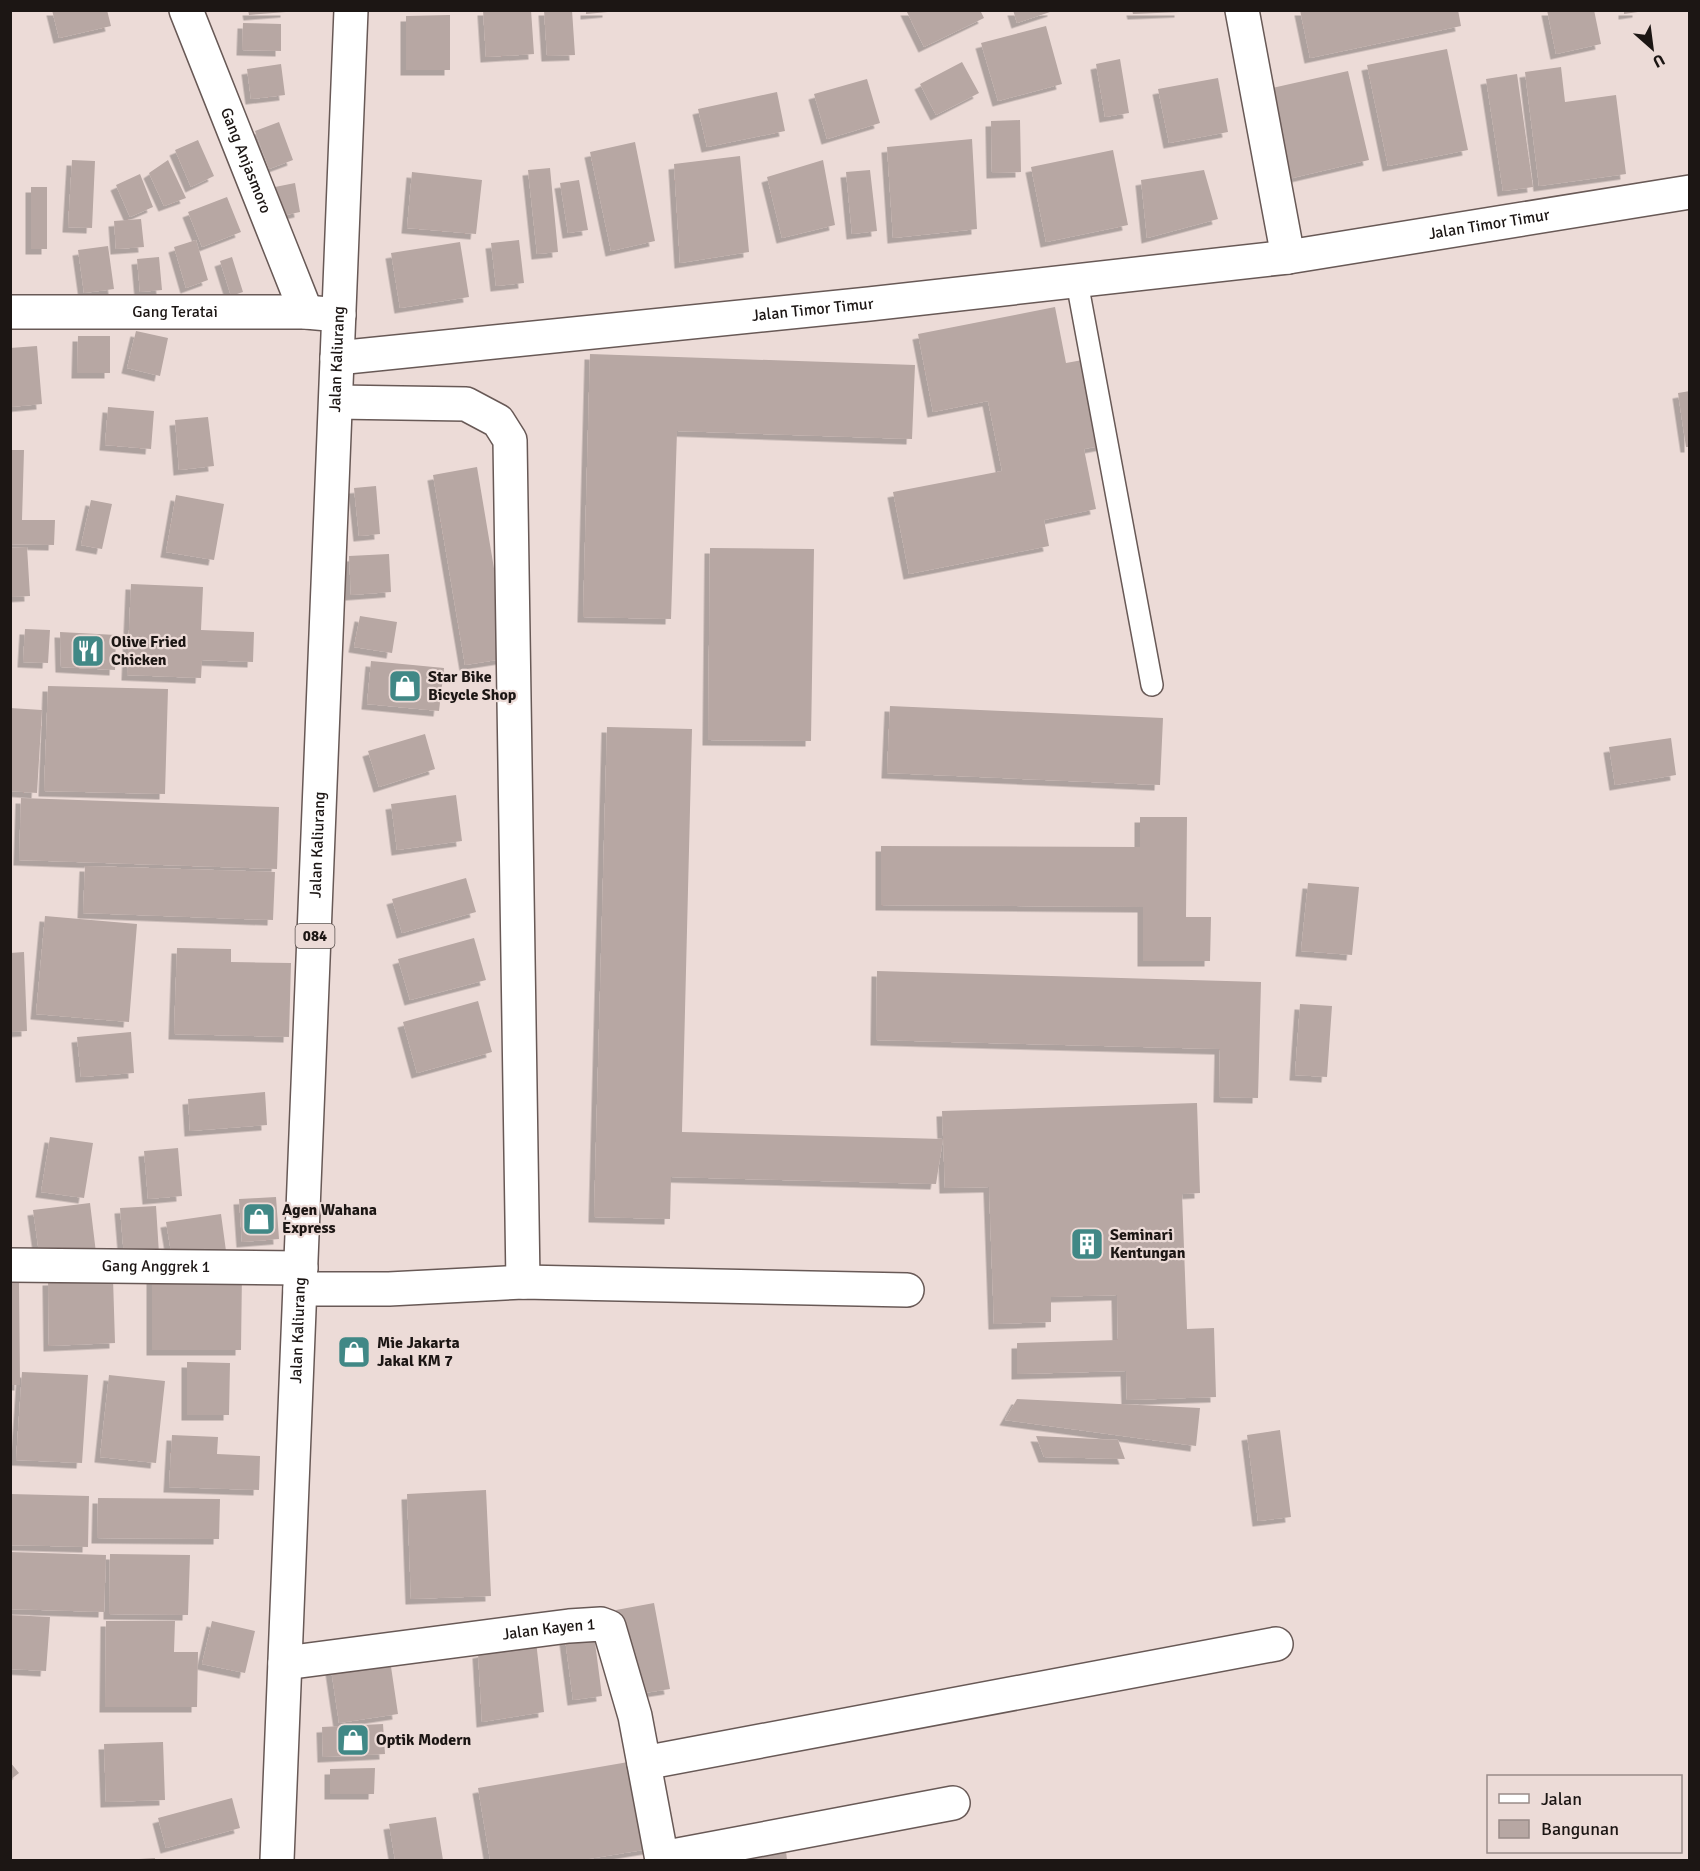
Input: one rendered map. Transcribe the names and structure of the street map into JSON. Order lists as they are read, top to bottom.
{
  "streets": {
    "street": [
      "Gang Anjasmoro",
      "Jalan Timor Timur",
      "Gang Teratai",
      "Jalan Kaliurang",
      "084",
      "Gang Anggrek 1",
      "Jalan Kayen 1"
    ]
  },
  "crossings": [
    ["Gang Anjasmoro", "Gang Teratai"],
    ["Jalan Timor Timur", "Jalan Kaliurang"],
    ["Gang Teratai", "Jalan Kaliurang"],
    ["Jalan Kaliurang", "Gang Anggrek 1"],
    ["Jalan Kaliurang", "Jalan Kayen 1"]
  ],
  "places": {
    "restaurant": ["Olive Fried Chicken"],
    "shop": [
      "Star Bike Bicycle Shop",
      "Agen Wahana Express",
      "Mie Jakarta Jakal KM 7",
      "Optik Modern"
    ],
    "building": ["Seminari Kentungan"]
  },
  "legend": ["Jalan", "Bangunan"],
  "north": "bottom right"
}
